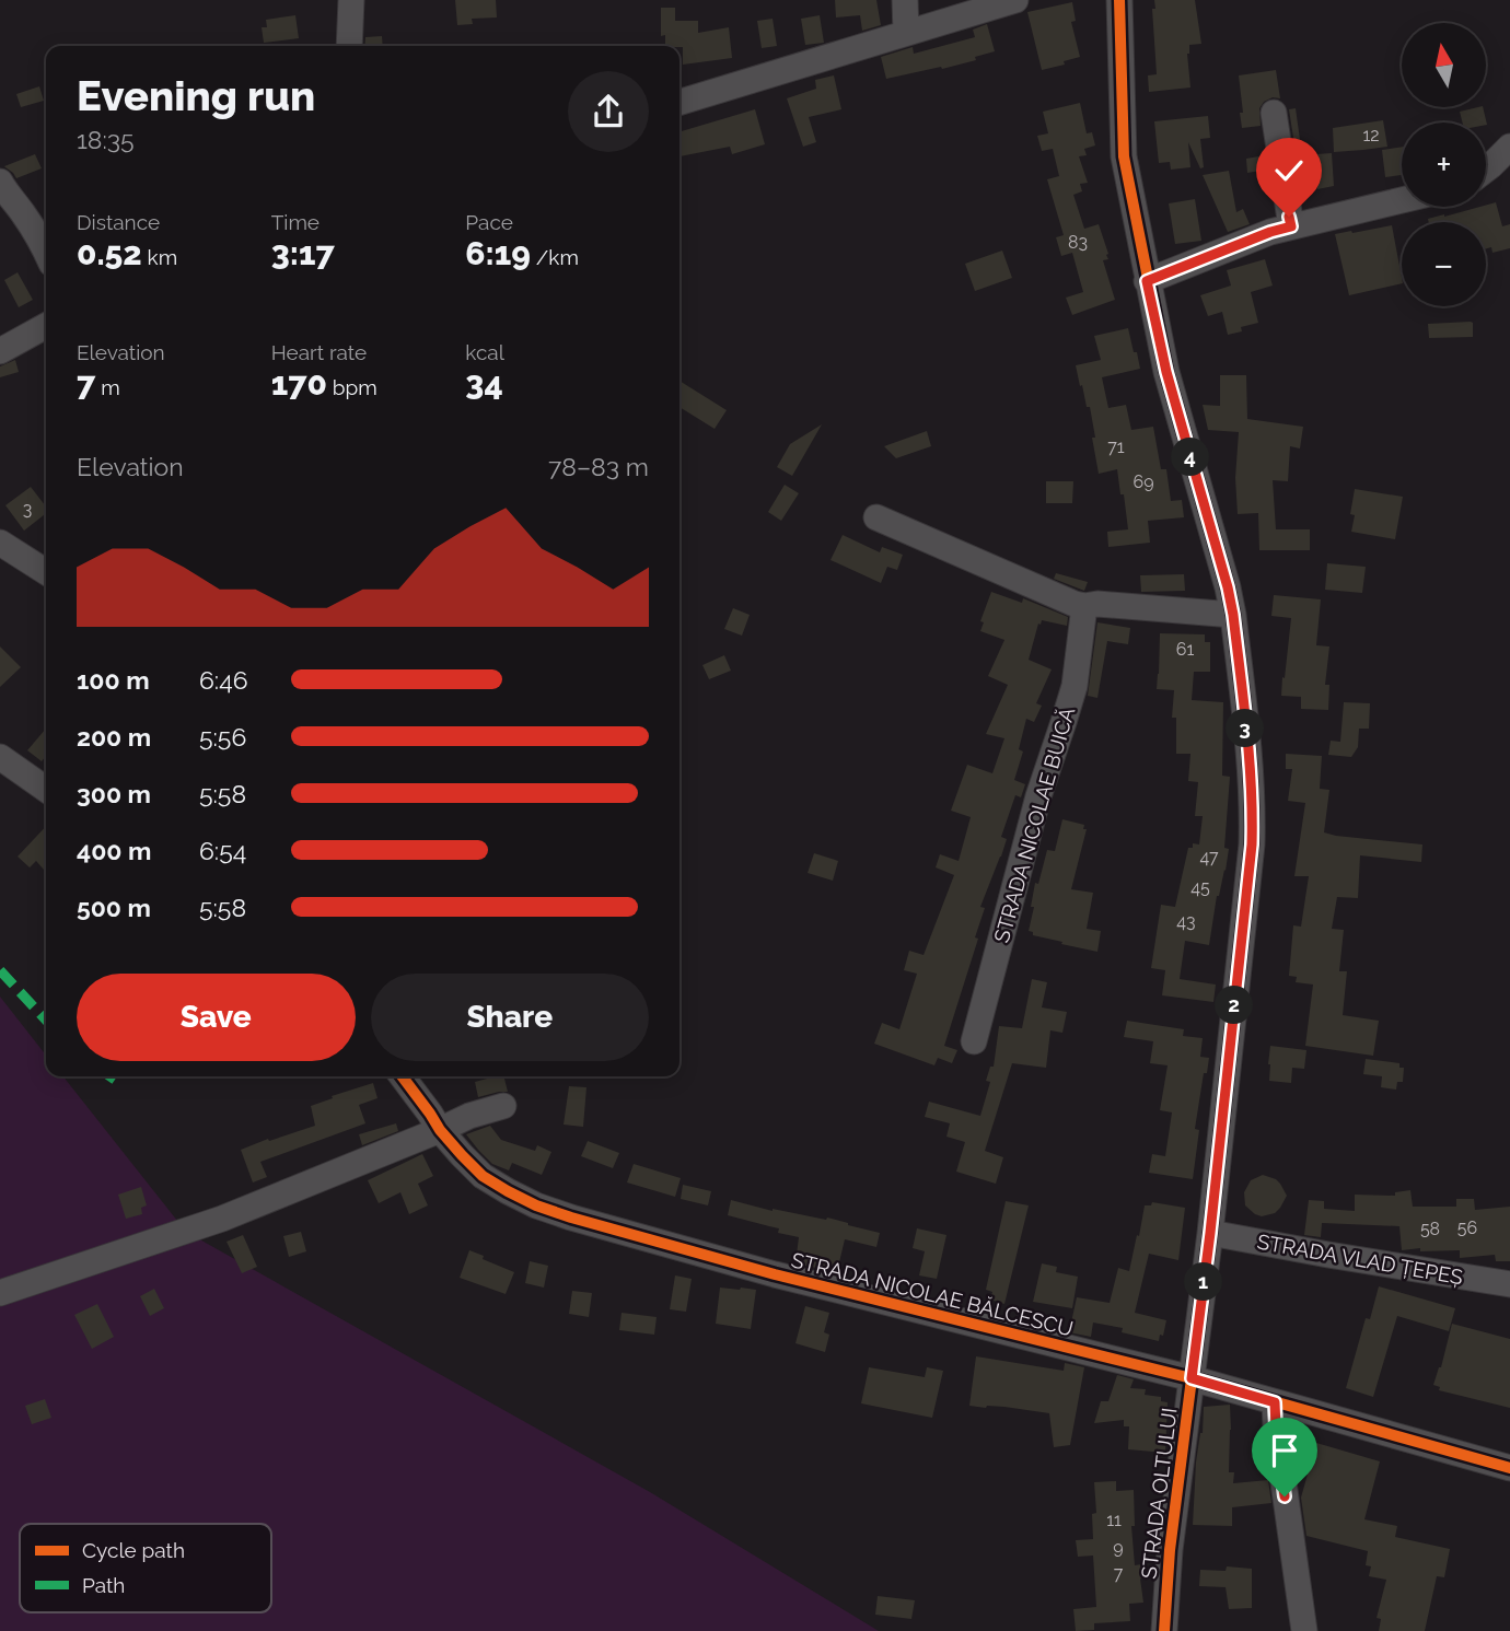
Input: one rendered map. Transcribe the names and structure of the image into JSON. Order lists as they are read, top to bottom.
{
  "streets": {
    "street": [
      "STRADA NICOLAE BUICĂ",
      "STRADA VLAD ȚEPEȘ",
      "STRADA NICOLAE BĂLCESCU",
      "STRADA OLTULUI"
    ]
  },
  "crossings": [
    ["STRADA VLAD ȚEPEȘ", "STRADA OLTULUI"],
    ["STRADA NICOLAE BĂLCESCU", "STRADA OLTULUI"]
  ],
  "house_numbers": [
    "12",
    "83",
    "71",
    "69",
    "3",
    "61",
    "47",
    "45",
    "43",
    "56",
    "58",
    "11",
    "9",
    "7"
  ],
  "legend": ["Cycle path", "Path"],
  "north": "top",
  "page": {
    "map_buttons": ["+", "−"],
    "heading": ["Evening run", "18:35"],
    "stats": [
      ["Distance", "0.52 km"],
      ["Time", "3:17"],
      ["Pace", "6:19 /km"],
      ["Elevation", "7 m"],
      ["Heart rate", "170 bpm"],
      ["kcal", "34"]
    ],
    "chart": ["Elevation", "78–83 m"],
    "pins": [
      "4",
      "3",
      "2",
      "1"
    ],
    "list": [
      {
        "name": "100 m",
        "note": "6:46"
      },
      {
        "name": "200 m",
        "note": "5:56"
      },
      {
        "name": "300 m",
        "note": "5:58"
      },
      {
        "name": "400 m",
        "note": "6:54"
      },
      {
        "name": "500 m",
        "note": "5:58"
      }
    ],
    "buttons": ["Save", "Share"]
  }
}
